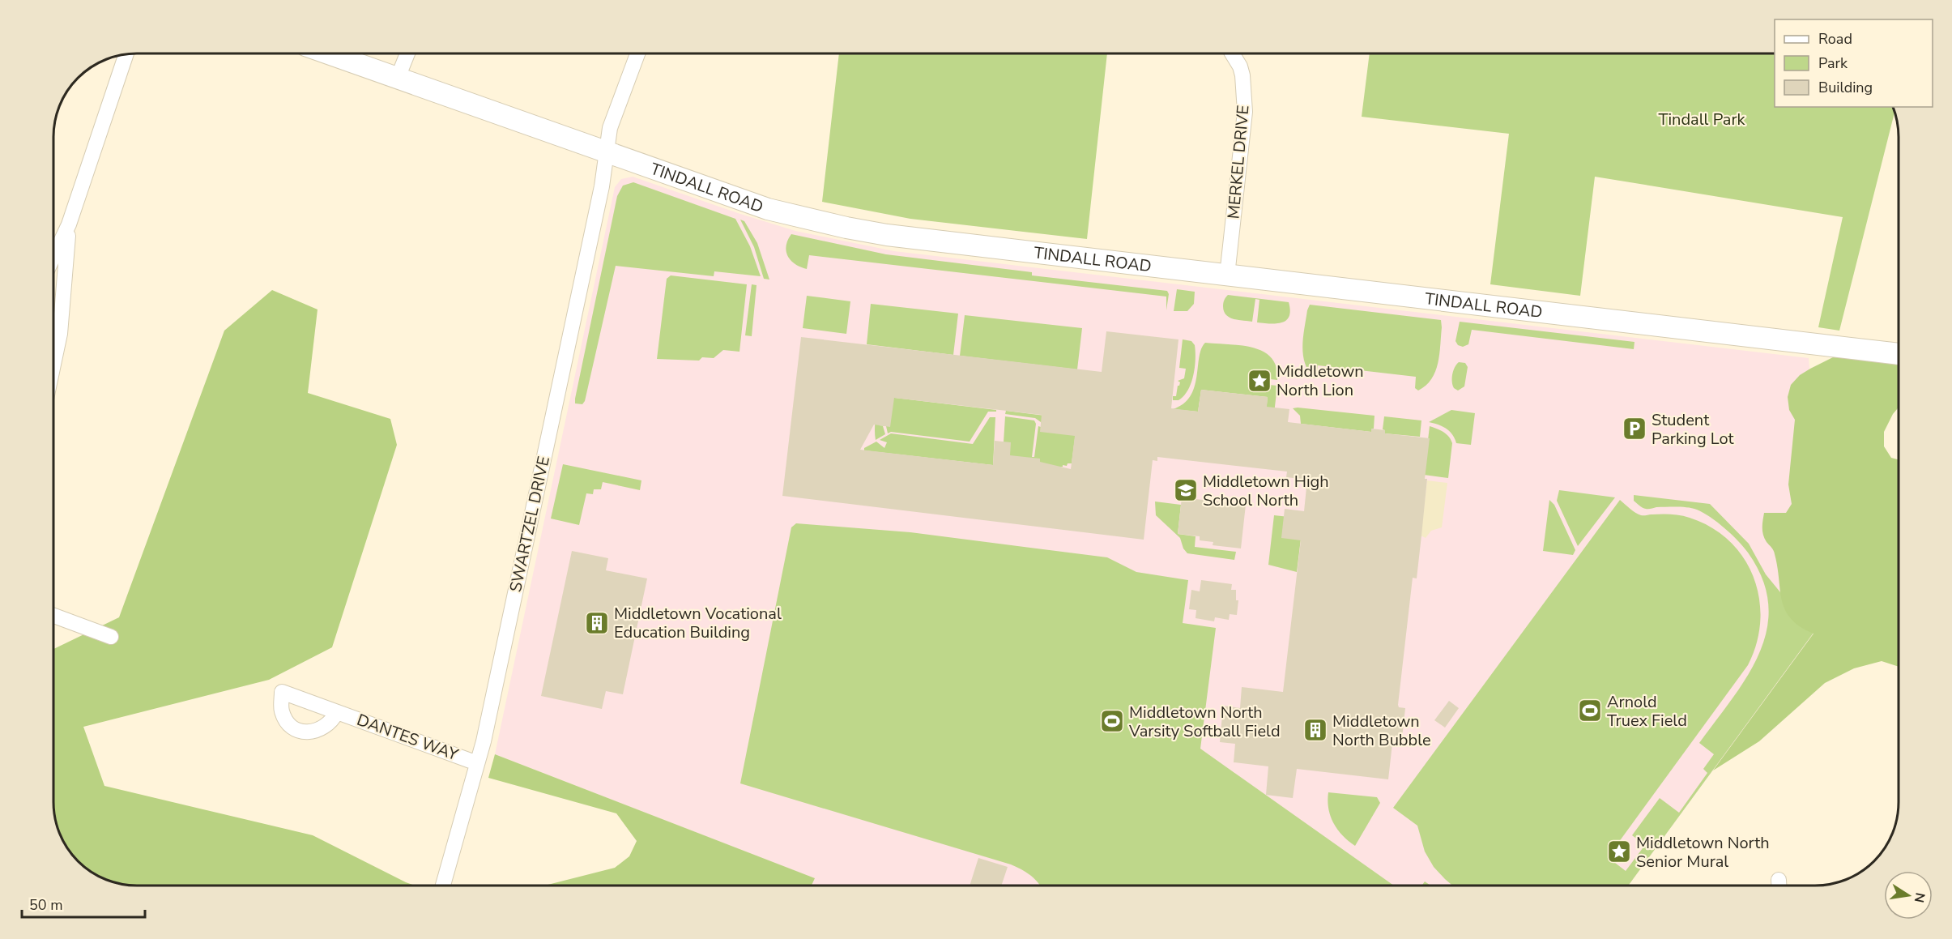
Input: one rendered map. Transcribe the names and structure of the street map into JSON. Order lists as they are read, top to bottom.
{
  "streets": {
    "street": [
      "MERKEL DRIVE",
      "TINDALL ROAD",
      "SWARTZEL DRIVE",
      "DANTES WAY"
    ]
  },
  "crossings": [
    ["MERKEL DRIVE", "TINDALL ROAD"],
    ["TINDALL ROAD", "SWARTZEL DRIVE"],
    ["SWARTZEL DRIVE", "DANTES WAY"]
  ],
  "parks": ["Tindall Park"],
  "places": {
    "place": ["Middletown North Lion", "Middletown North Senior Mural"],
    "parking": ["Student Parking Lot"],
    "school or university": ["Middletown High School North"],
    "building": ["Middletown Vocational Education Building", "Middletown North Bubble"],
    "sports": ["Arnold Truex Field", "Middletown North Varsity Softball Field"]
  },
  "legend": ["Road", "Park", "Building"],
  "scale_bar": "50 m",
  "north": "right"
}
